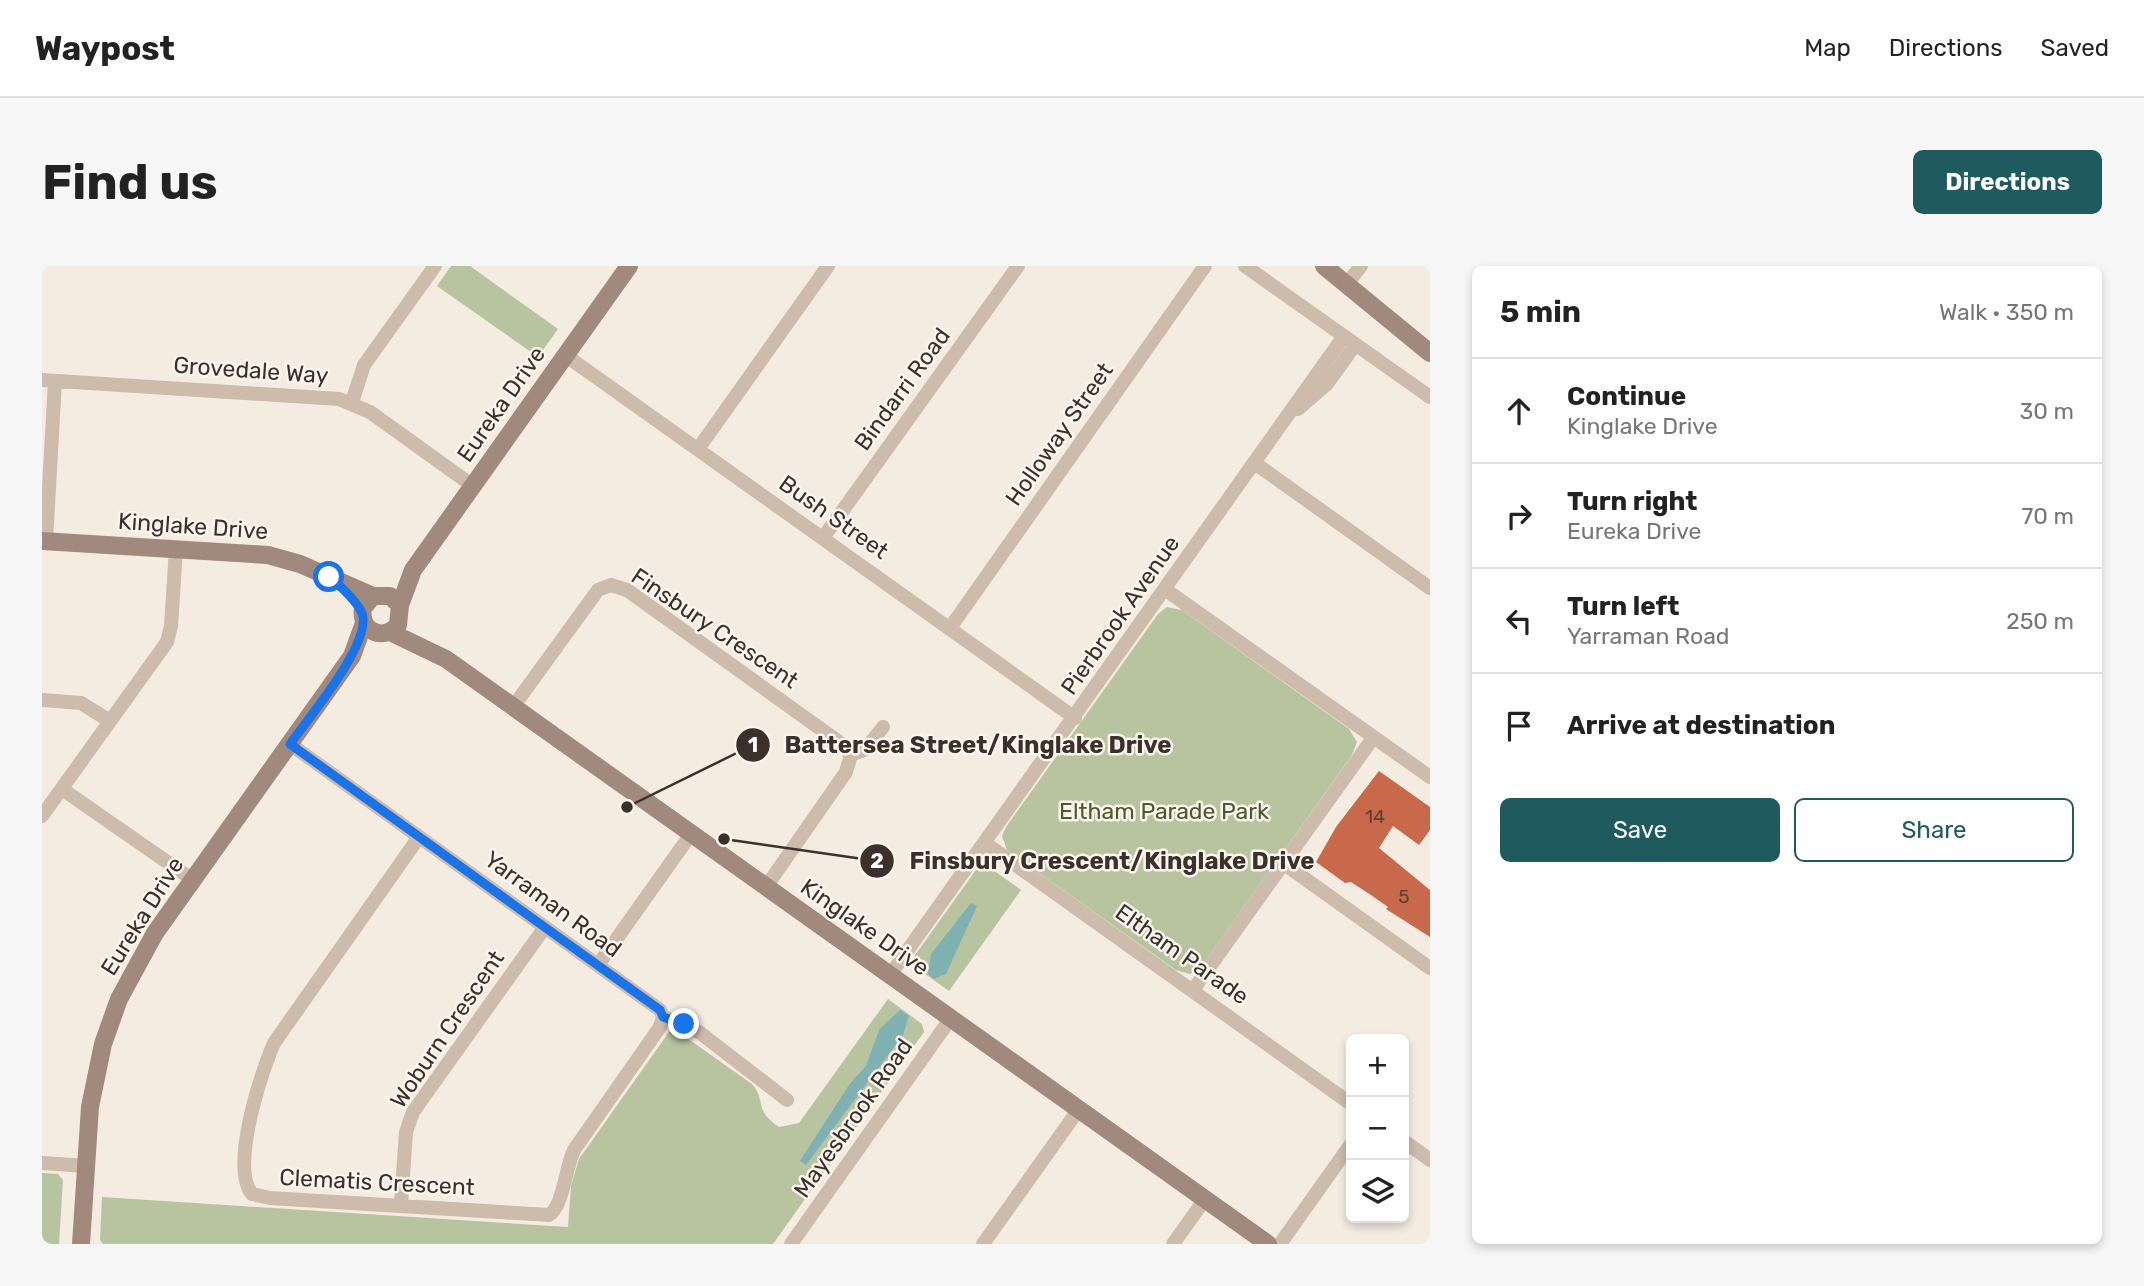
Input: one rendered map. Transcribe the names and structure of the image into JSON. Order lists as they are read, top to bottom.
{
  "streets": {
    "street": [
      "Grovedale Way",
      "Bindarri Road",
      "Eureka Drive",
      "Holloway Street",
      "Bush Street",
      "Kinglake Drive",
      "Pierbrook Avenue",
      "Finsbury Crescent",
      "Yarraman Road",
      "Eltham Parade",
      "Woburn Crescent",
      "Mayesbrook Road",
      "Clematis Crescent"
    ]
  },
  "crossings": [
    ["Grovedale Way", "Eureka Drive"],
    ["Bindarri Road", "Bush Street"],
    ["Eureka Drive", "Bush Street"],
    ["Eureka Drive", "Kinglake Drive"],
    ["Eureka Drive", "Yarraman Road"],
    ["Holloway Street", "Bush Street"],
    ["Bush Street", "Pierbrook Avenue"],
    ["Kinglake Drive", "Pierbrook Avenue"],
    ["Kinglake Drive", "Finsbury Crescent"],
    ["Kinglake Drive", "Mayesbrook Road"],
    ["Pierbrook Avenue", "Eltham Parade"],
    ["Yarraman Road", "Woburn Crescent"],
    ["Yarraman Road", "Clematis Crescent"],
    ["Woburn Crescent", "Clematis Crescent"]
  ],
  "parks": ["Eltham Parade Park"],
  "places": ["Battersea Street/Kinglake Drive", "Finsbury Crescent/Kinglake Drive"],
  "house_numbers": ["14", "5"],
  "page": {
    "header": "Waypost",
    "nav": ["Map", "Directions", "Saved"],
    "buttons": [
      "Directions",
      ["Save", "Share"]
    ],
    "title": "Find us",
    "heading": ["5 min", "Walk · 350 m"],
    "list": [
      ["Continue", "Kinglake Drive", "30 m"],
      ["Turn right", "Eureka Drive", "70 m"],
      ["Turn left", "Yarraman Road", "250 m"],
      "Arrive at destination"
    ],
    "map_buttons": ["+", "−"]
  }
}
